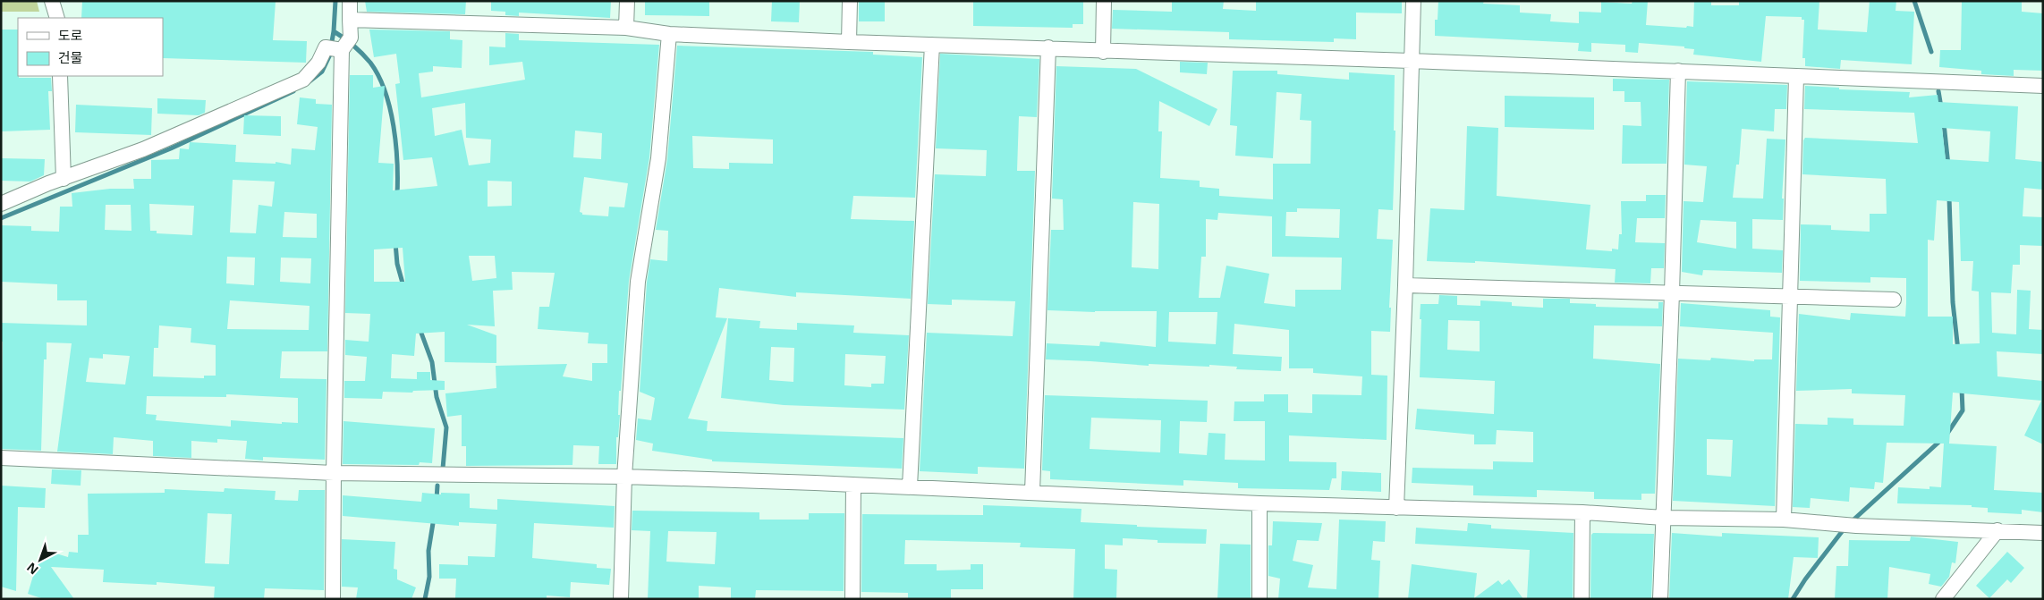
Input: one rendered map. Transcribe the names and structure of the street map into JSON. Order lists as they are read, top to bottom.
{
  "legend": ["도로", "건물"],
  "north": "bottom left"
}
